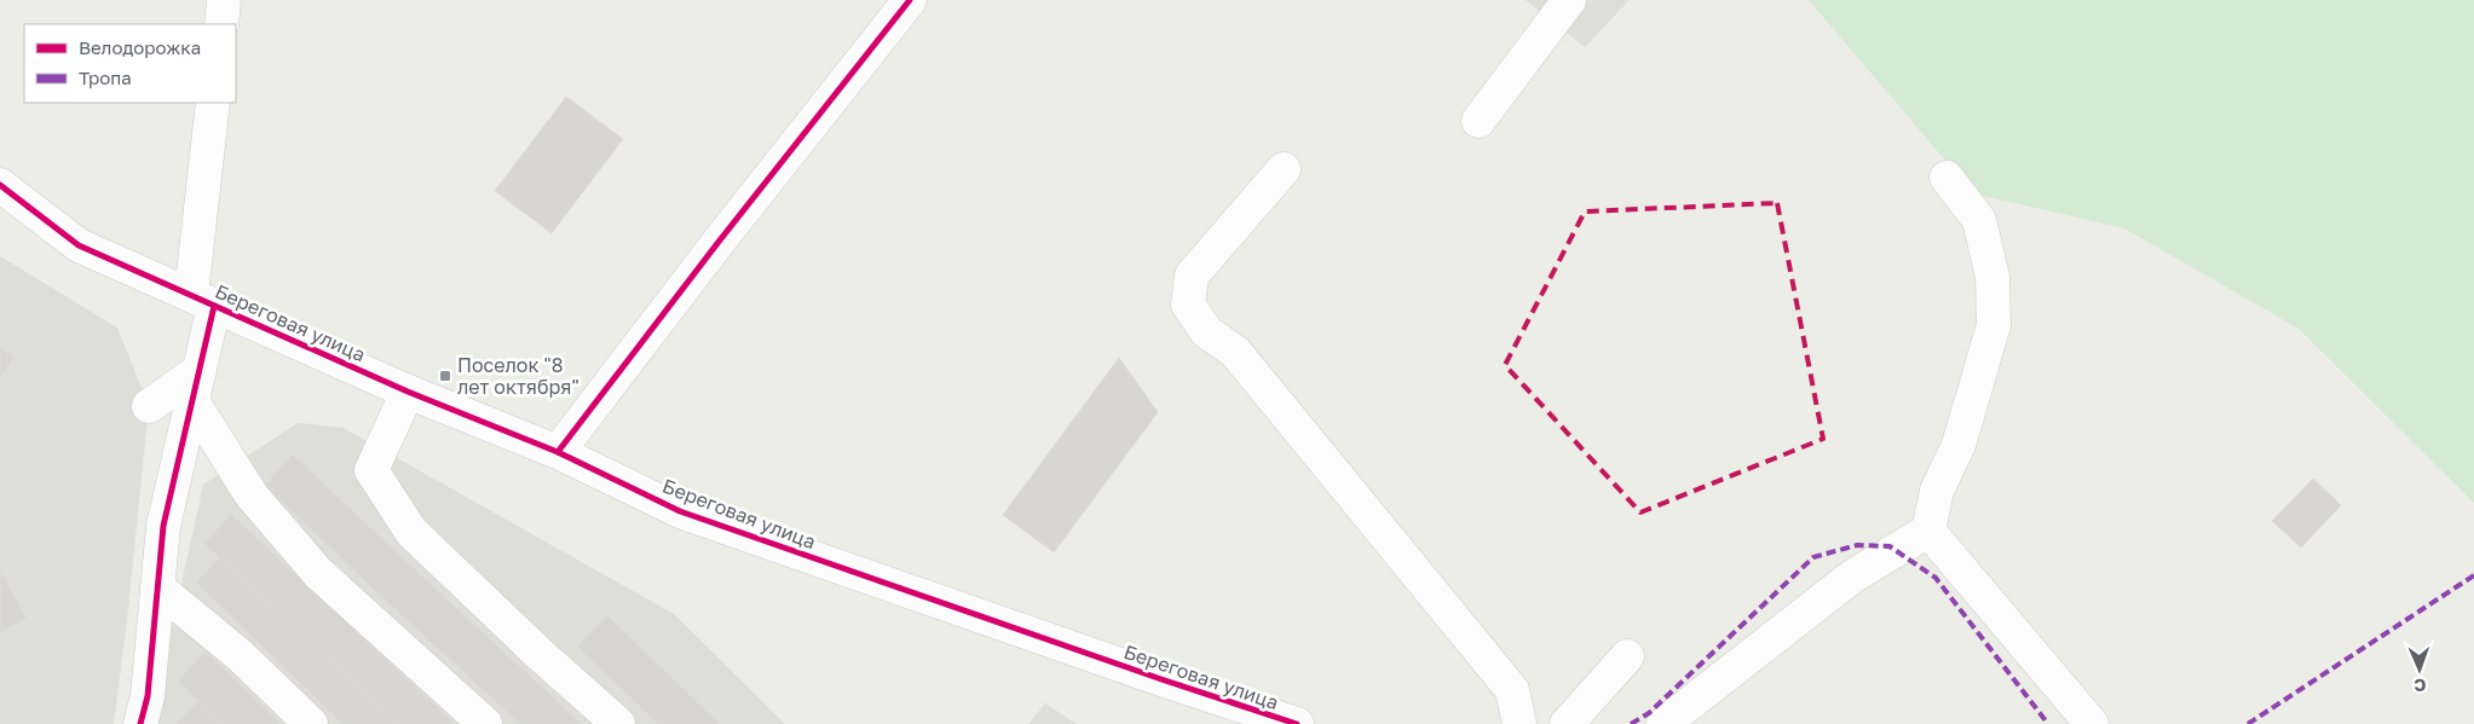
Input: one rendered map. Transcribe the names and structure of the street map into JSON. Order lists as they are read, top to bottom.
{
  "streets": {
    "street": ["Береговая улица"]
  },
  "places": {
    "transit": ["Поселок \"8 лет октября\""]
  },
  "legend": ["Велодорожка", "Тропа"],
  "north": "bottom"
}
